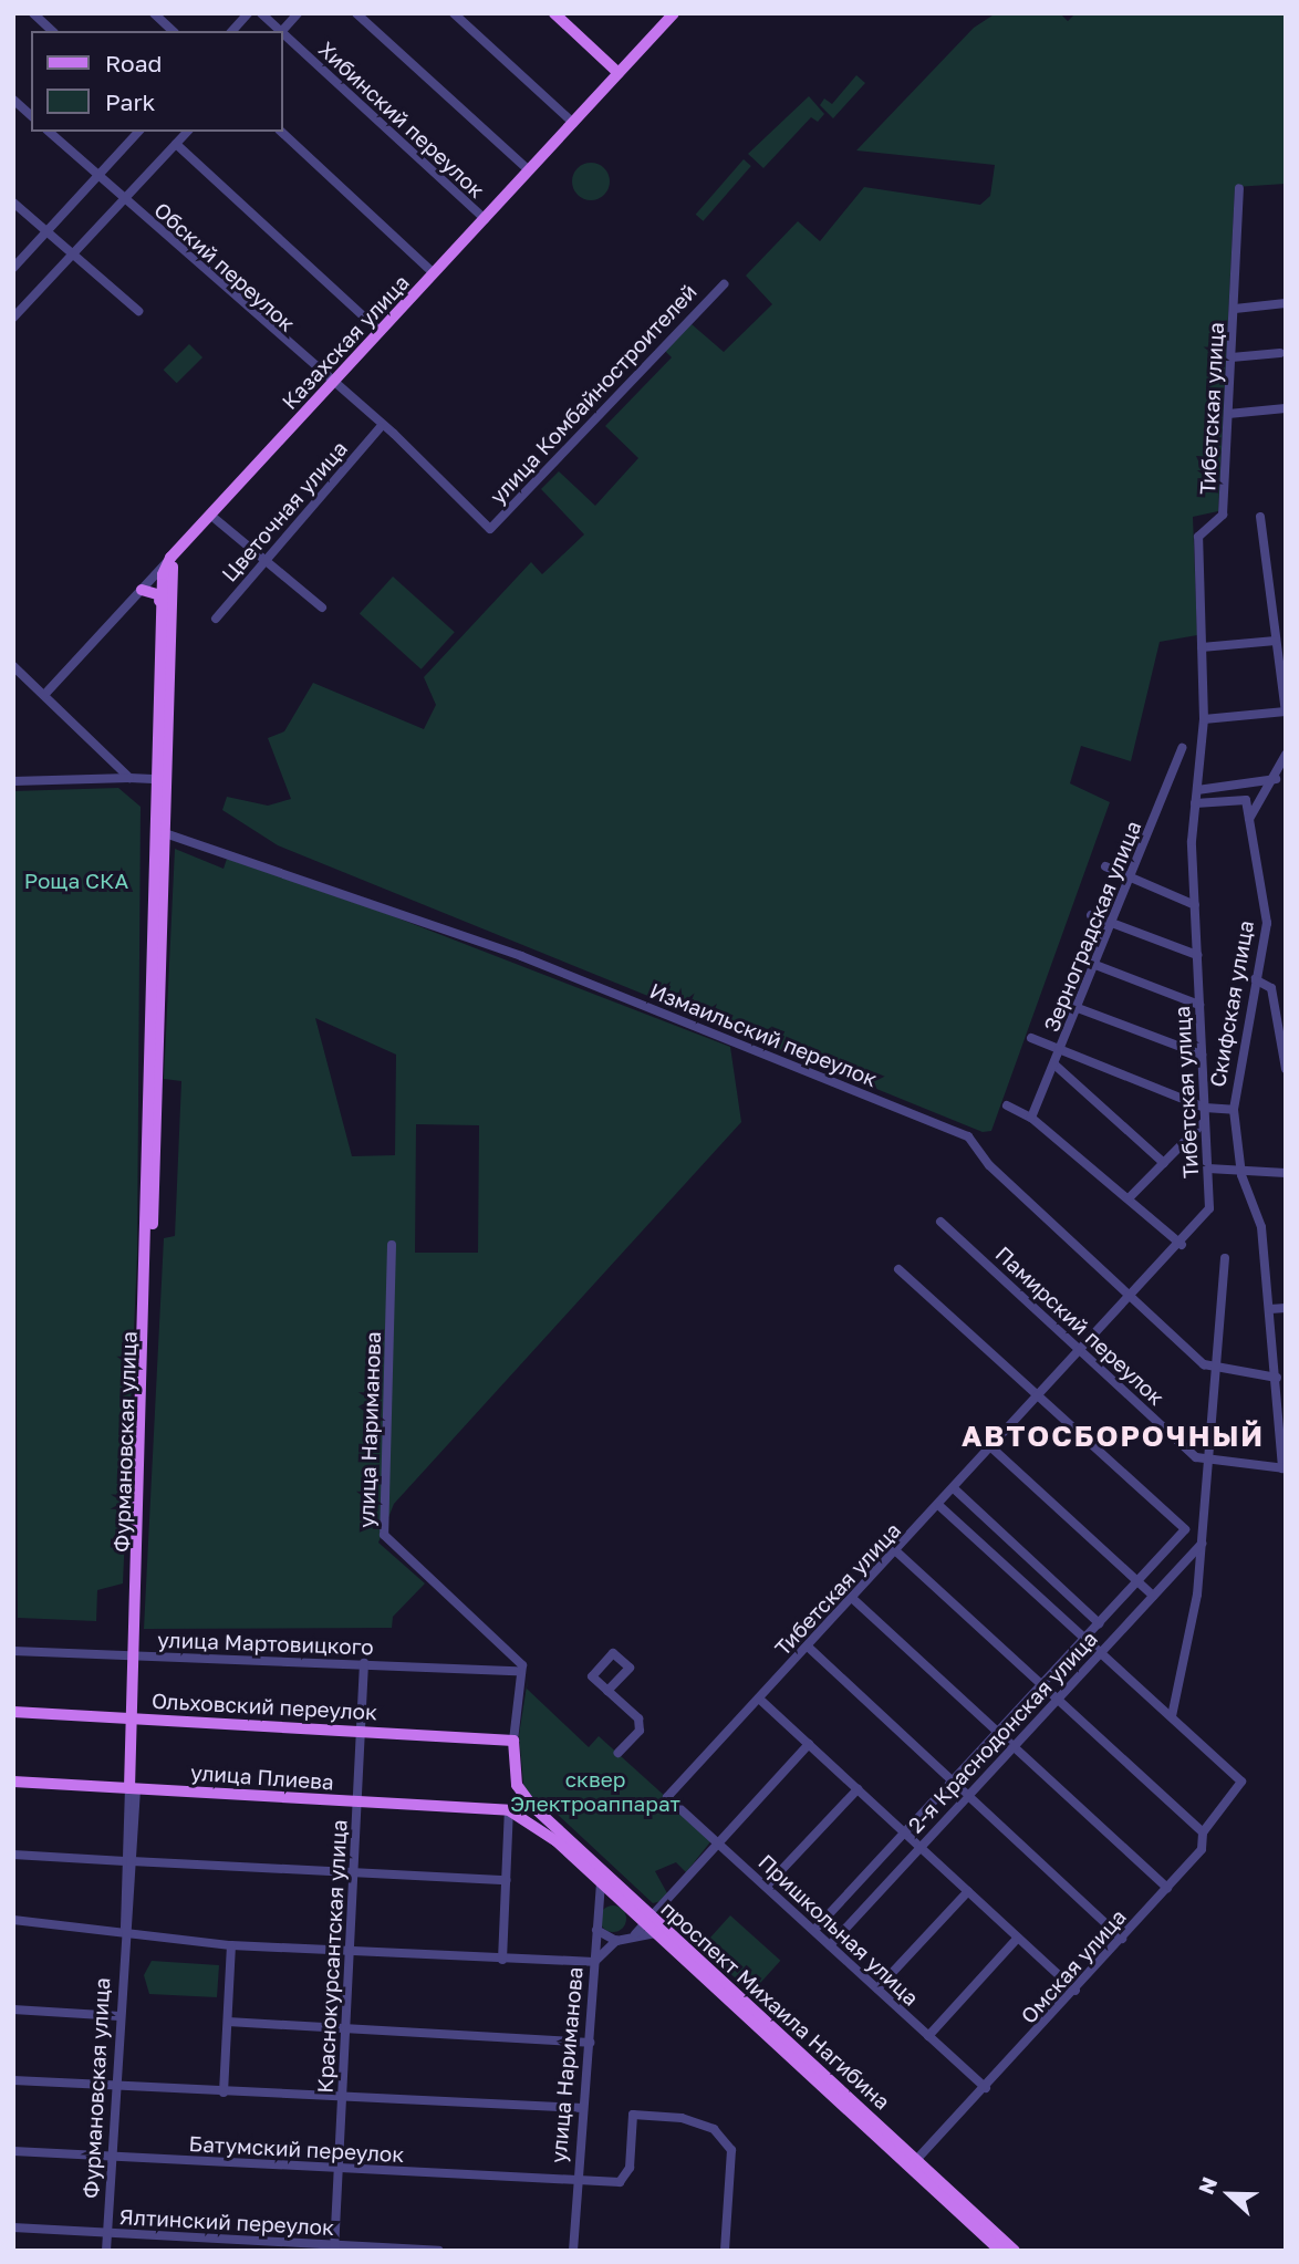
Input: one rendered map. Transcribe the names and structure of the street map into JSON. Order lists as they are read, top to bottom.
{
  "streets": {
    "main road": [
      "Казахская улица",
      "Фурмановская улица",
      "Ольховский переулок",
      "улица Плиева",
      "проспект Михаила Нагибина"
    ],
    "street": [
      "Хибинский переулок",
      "Обский переулок",
      "улица Комбайностроителей",
      "Тибетская улица",
      "Цветочная улица",
      "Зерноградская улица",
      "Скифская улица",
      "Измаильский переулок",
      "Памирский переулок",
      "улица Нариманова",
      "улица Мартовицкого",
      "2-я Краснодонская улица",
      "Пришкольная улица",
      "Краснокурсантская улица",
      "Омская улица",
      "Батумский переулок",
      "Ялтинский переулок"
    ]
  },
  "crossings": [
    ["Хибинский переулок", "Казахская улица"],
    ["Обский переулок", "Казахская улица"],
    ["Обский переулок", "улица Комбайностроителей"],
    ["Обский переулок", "Цветочная улица"],
    ["Тибетская улица", "Измаильский переулок"],
    ["Тибетская улица", "Памирский переулок"],
    ["Тибетская улица", "Пришкольная улица"],
    ["улица Нариманова", "улица Мартовицкого"],
    ["улица Нариманова", "проспект Михаила Нагибина"],
    ["улица Нариманова", "Батумский переулок"],
    ["Фурмановская улица", "улица Мартовицкого"],
    ["Фурмановская улица", "Ольховский переулок"],
    ["Фурмановская улица", "улица Плиева"],
    ["Фурмановская улица", "Батумский переулок"],
    ["Фурмановская улица", "Ялтинский переулок"],
    ["улица Мартовицкого", "Краснокурсантская улица"],
    ["Ольховский переулок", "Краснокурсантская улица"],
    ["Ольховский переулок", "проспект Михаила Нагибина"],
    ["2-я Краснодонская улица", "Пришкольная улица"],
    ["улица Плиева", "Краснокурсантская улица"],
    ["улица Плиева", "проспект Михаила Нагибина"],
    ["Пришкольная улица", "Омская улица"],
    ["Краснокурсантская улица", "Батумский переулок"],
    ["Краснокурсантская улица", "Ялтинский переулок"],
    ["Омская улица", "проспект Михаила Нагибина"]
  ],
  "districts": ["АВТОСБОРОЧНЫЙ"],
  "parks": ["Роща СКА", "cквер Электроаппарат"],
  "legend": ["Road", "Park"],
  "north": "left"
}
